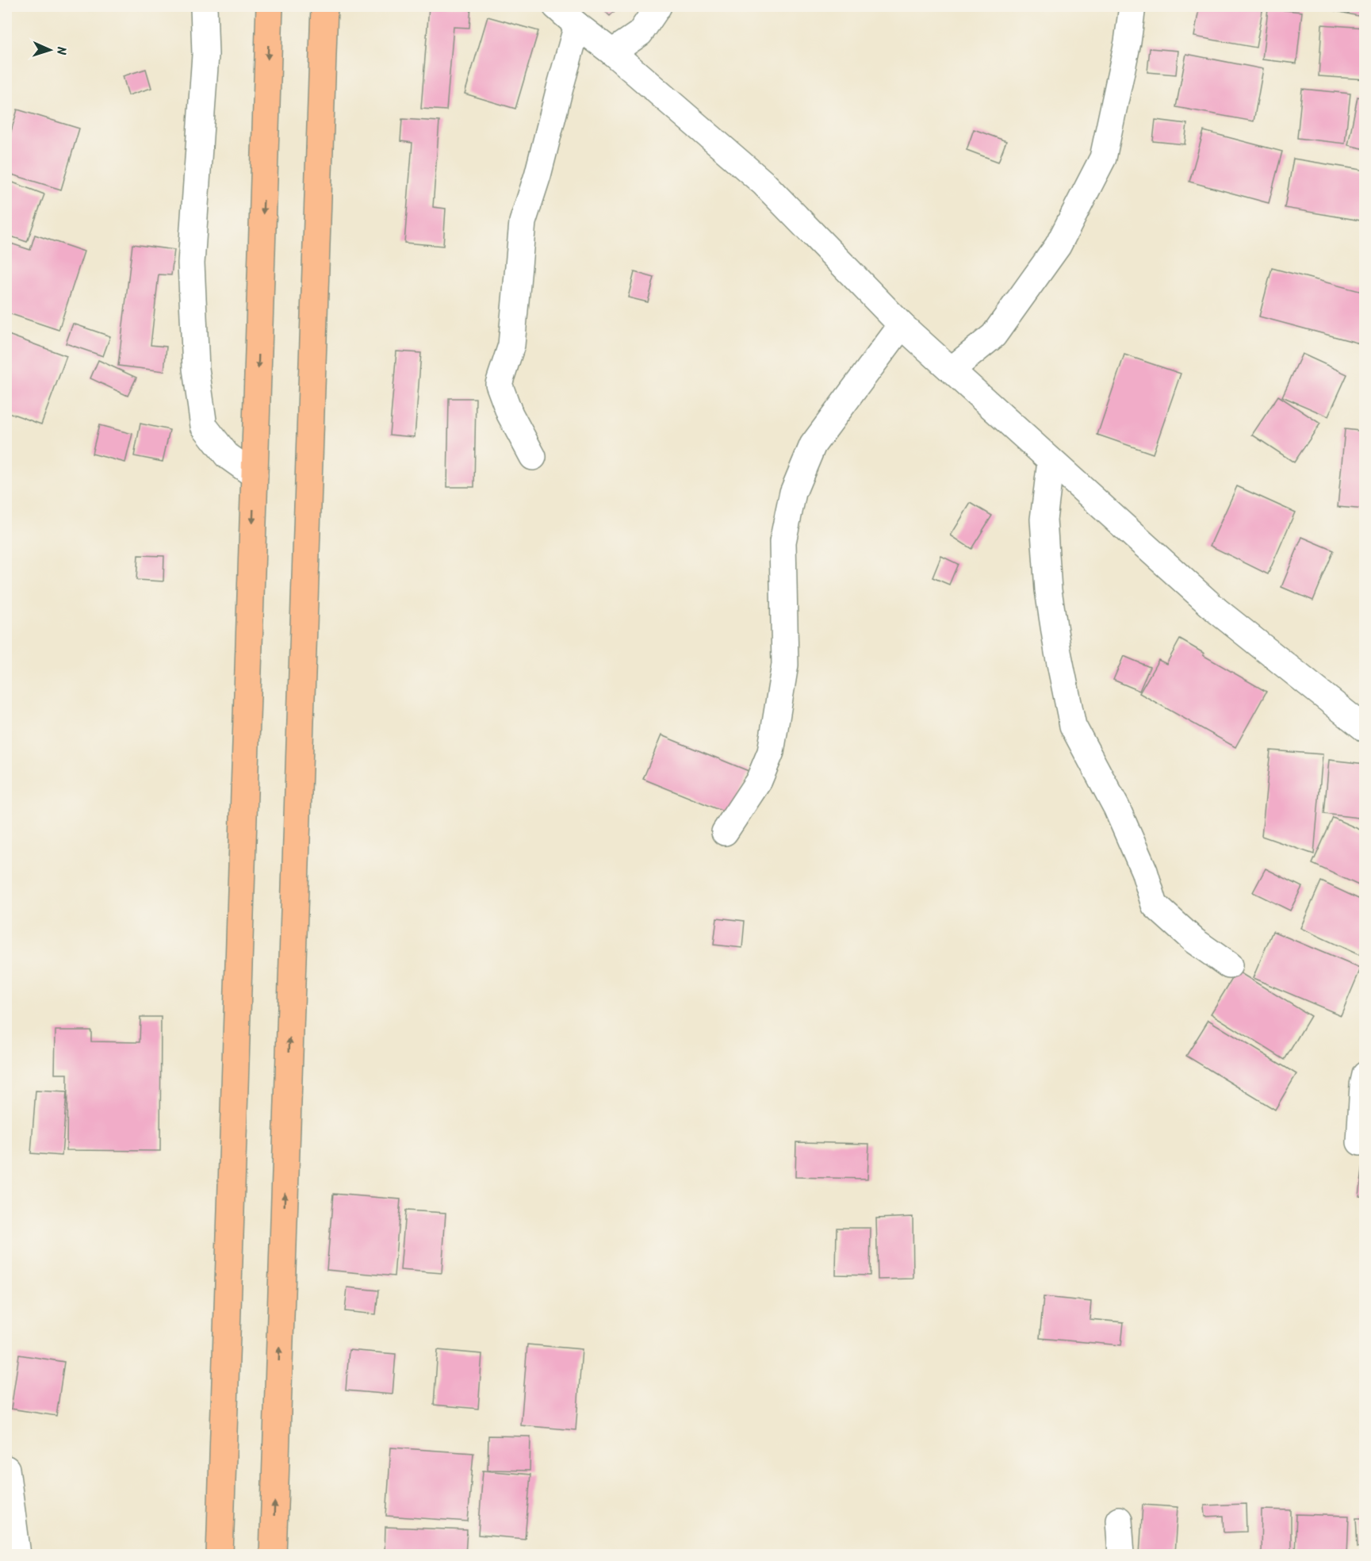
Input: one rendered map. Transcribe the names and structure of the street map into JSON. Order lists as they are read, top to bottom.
{
  "north": "right"
}
